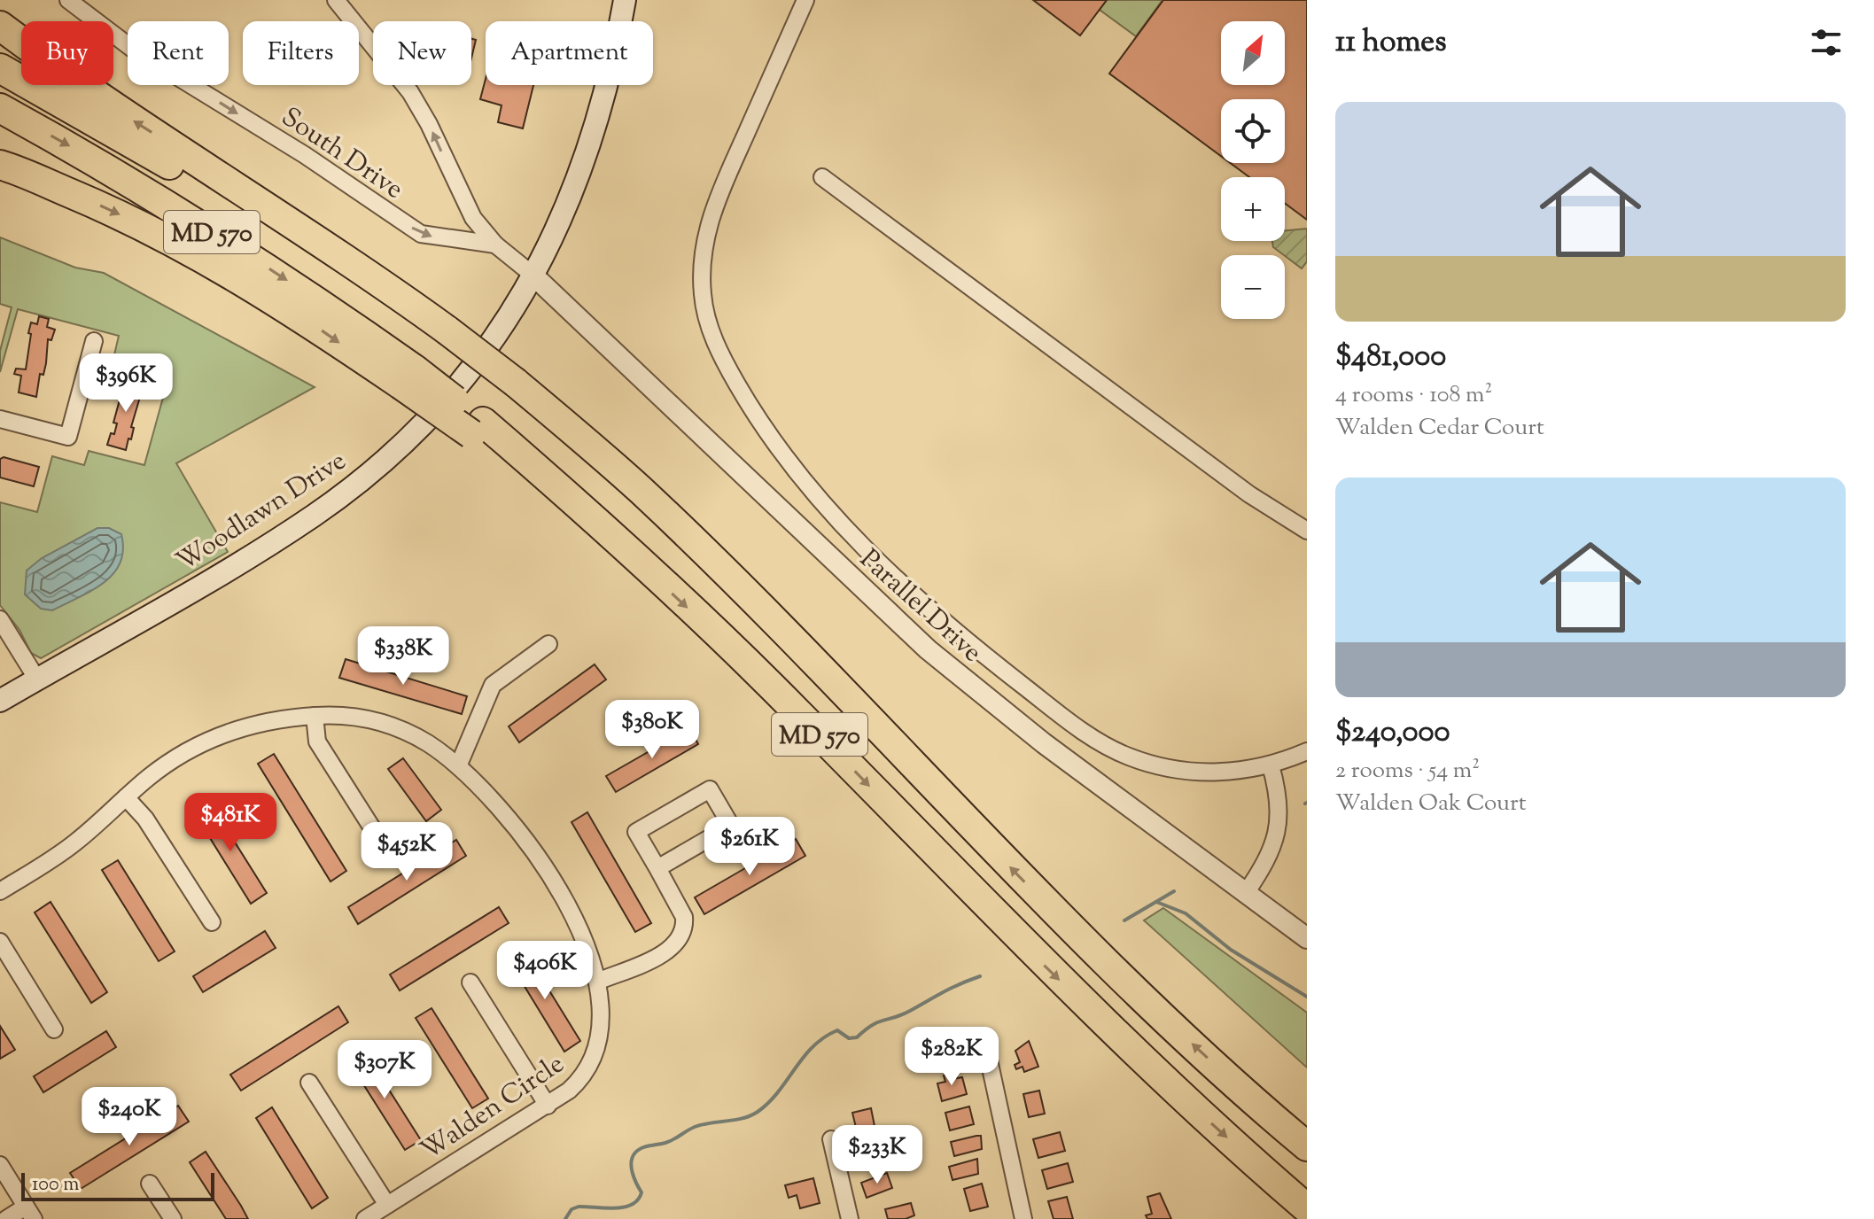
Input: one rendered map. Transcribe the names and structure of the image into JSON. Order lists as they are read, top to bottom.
{
  "streets": {
    "highway": ["MD 570"],
    "main road": ["Woodlawn Drive"],
    "street": ["South Drive", "Parallel Drive", "Walden Circle"]
  },
  "crossings": [
    ["Woodlawn Drive", "Parallel Drive"]
  ],
  "one_way": ["South Drive"],
  "scale_bar": "100 m",
  "north": "top right",
  "page": {
    "heading": "11 homes",
    "map_buttons": ["+", "−"],
    "chip": [
      "Buy",
      "Rent",
      "Filters",
      "New",
      "Apartment"
    ],
    "list": [
      {
        "name": "$481,000",
        "note": "4 rooms · 108 m² · Walden Cedar Court"
      },
      {
        "name": "$240,000",
        "note": "2 rooms · 54 m² · Walden Oak Court"
      }
    ],
    "price": [
      "$396K",
      "$338K",
      "$380K",
      "$481K",
      "$261K",
      "$452K",
      "$406K",
      "$282K",
      "$307K",
      "$240K",
      "$233K"
    ],
    "scale": "100 m"
  }
}
